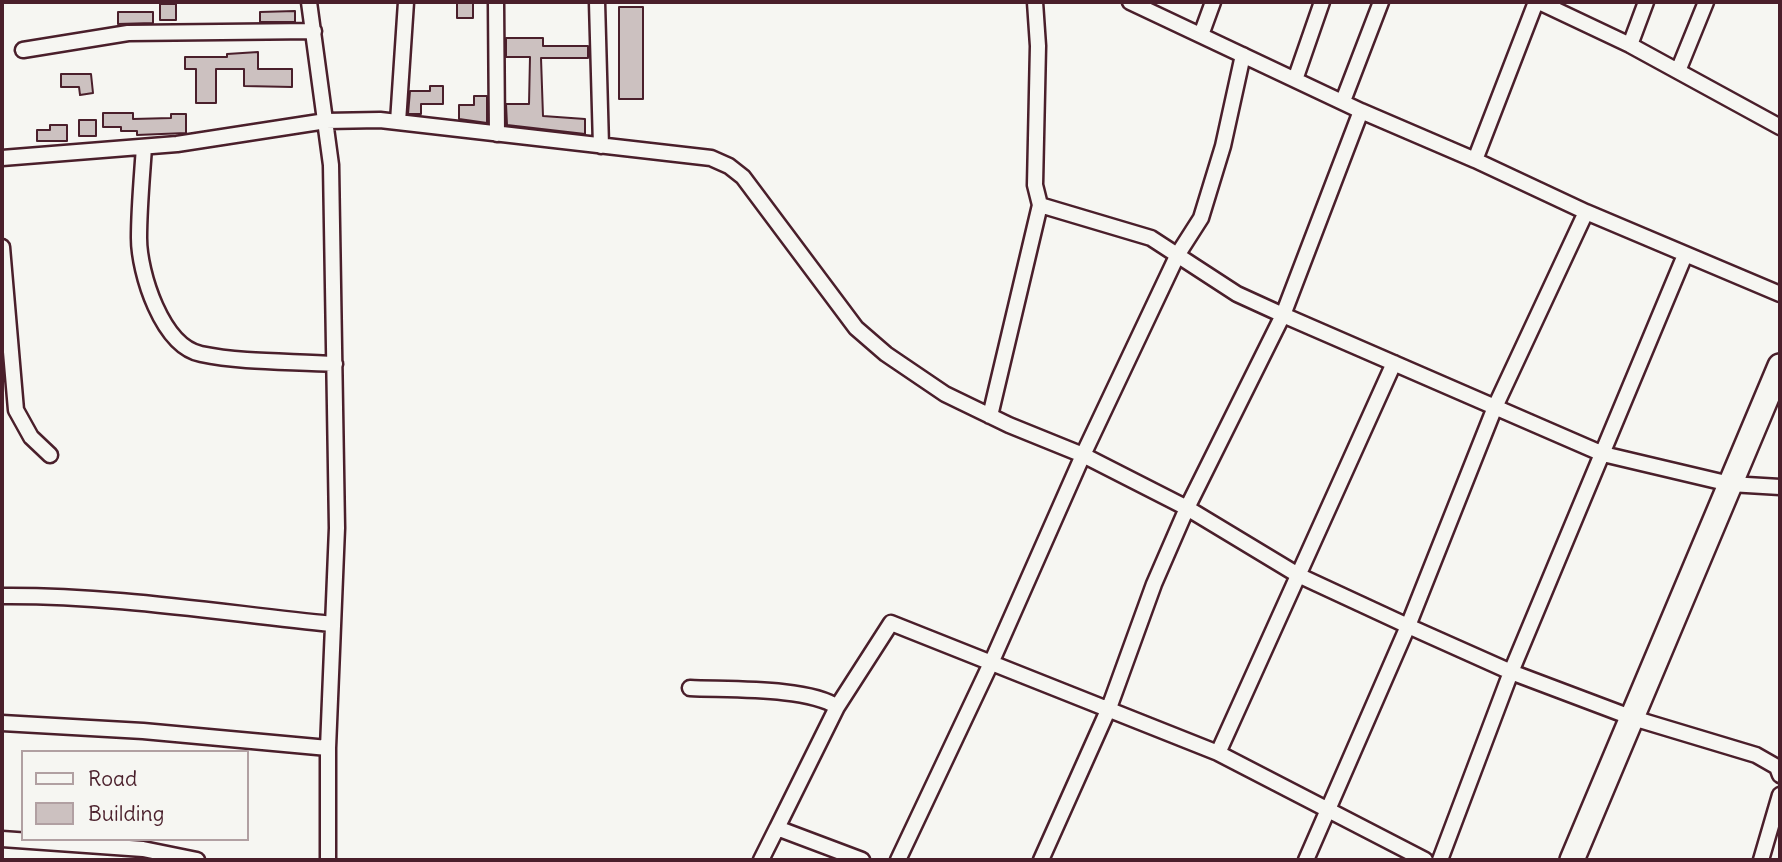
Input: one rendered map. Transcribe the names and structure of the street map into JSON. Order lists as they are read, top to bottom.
{
  "legend": ["Road", "Building"]
}
